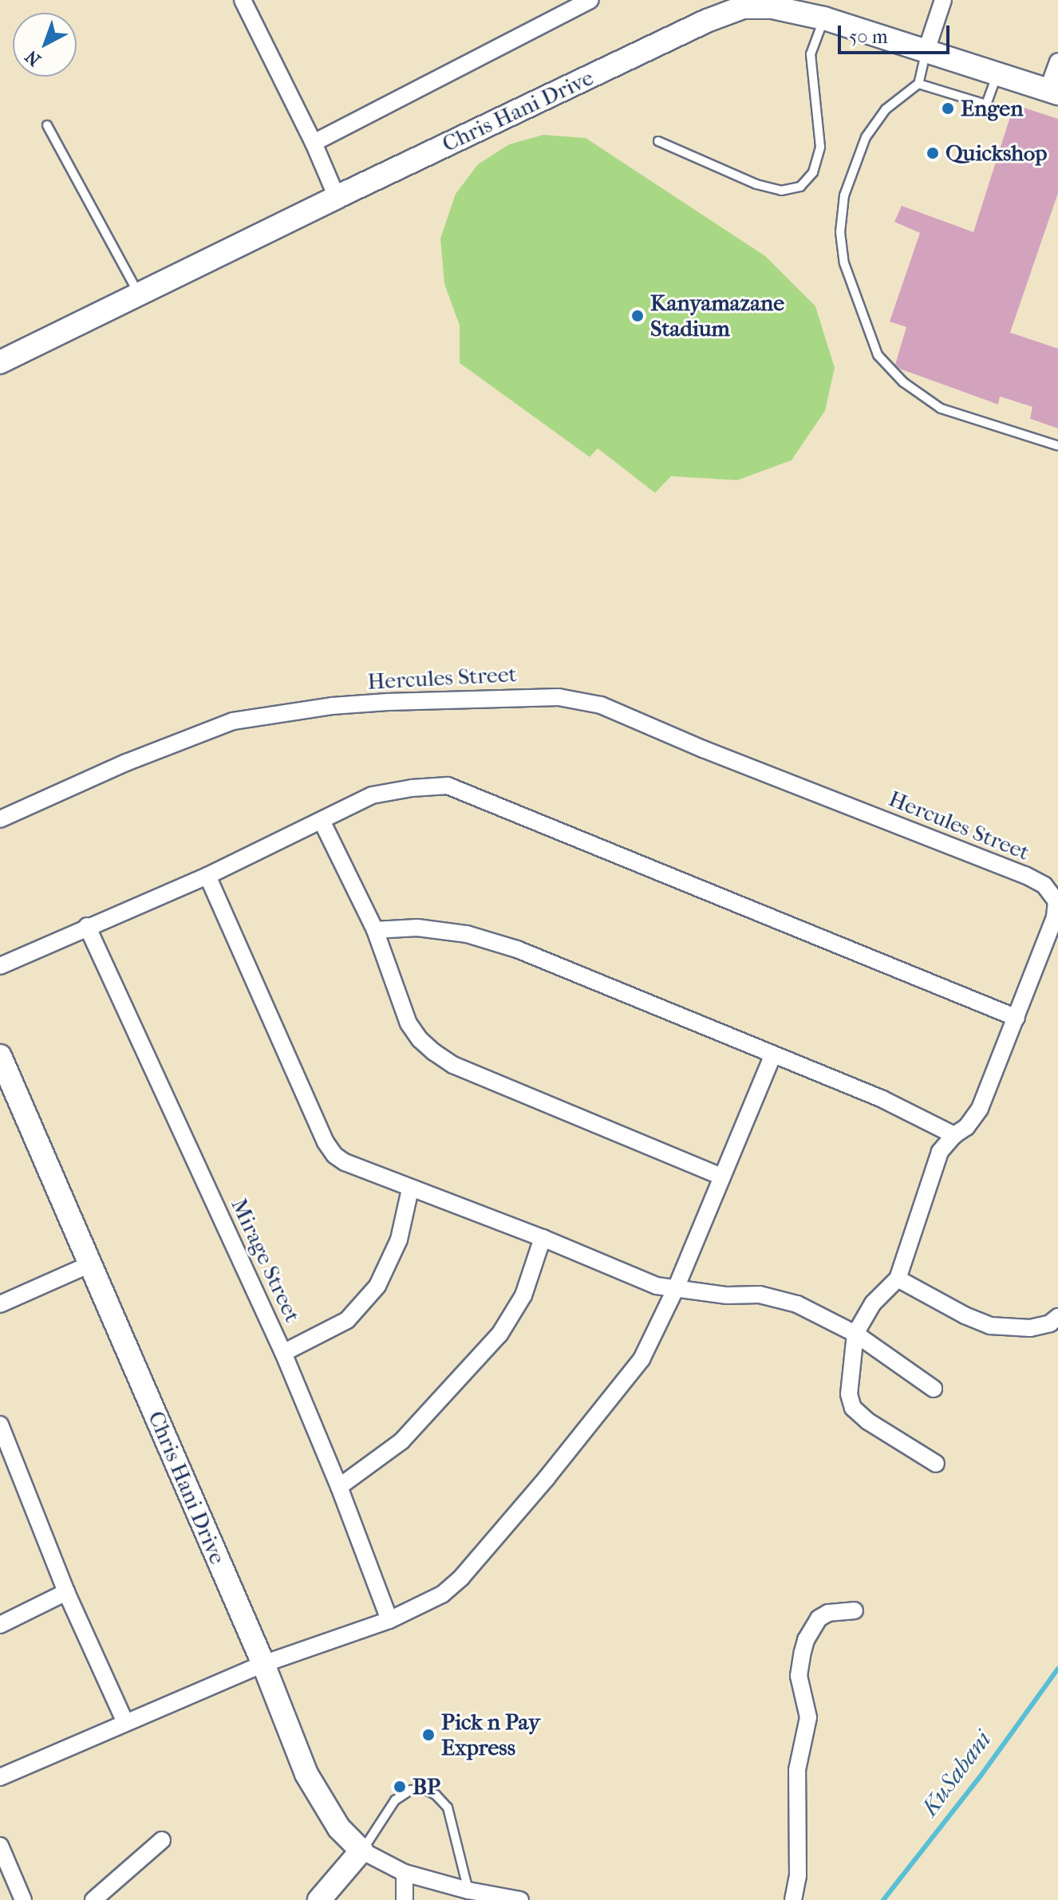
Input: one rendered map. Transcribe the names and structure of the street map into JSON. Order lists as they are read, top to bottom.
{
  "streets": {
    "street": ["Chris Hani Drive", "Hercules Street", "Mirage Street"]
  },
  "water": ["KuSabani"],
  "places": [
    "Engen",
    "Quickshop",
    "Kanyamazane Stadium",
    "Pick n Pay Express",
    "BP"
  ],
  "scale_bar": "50 m",
  "north": "bottom left"
}
